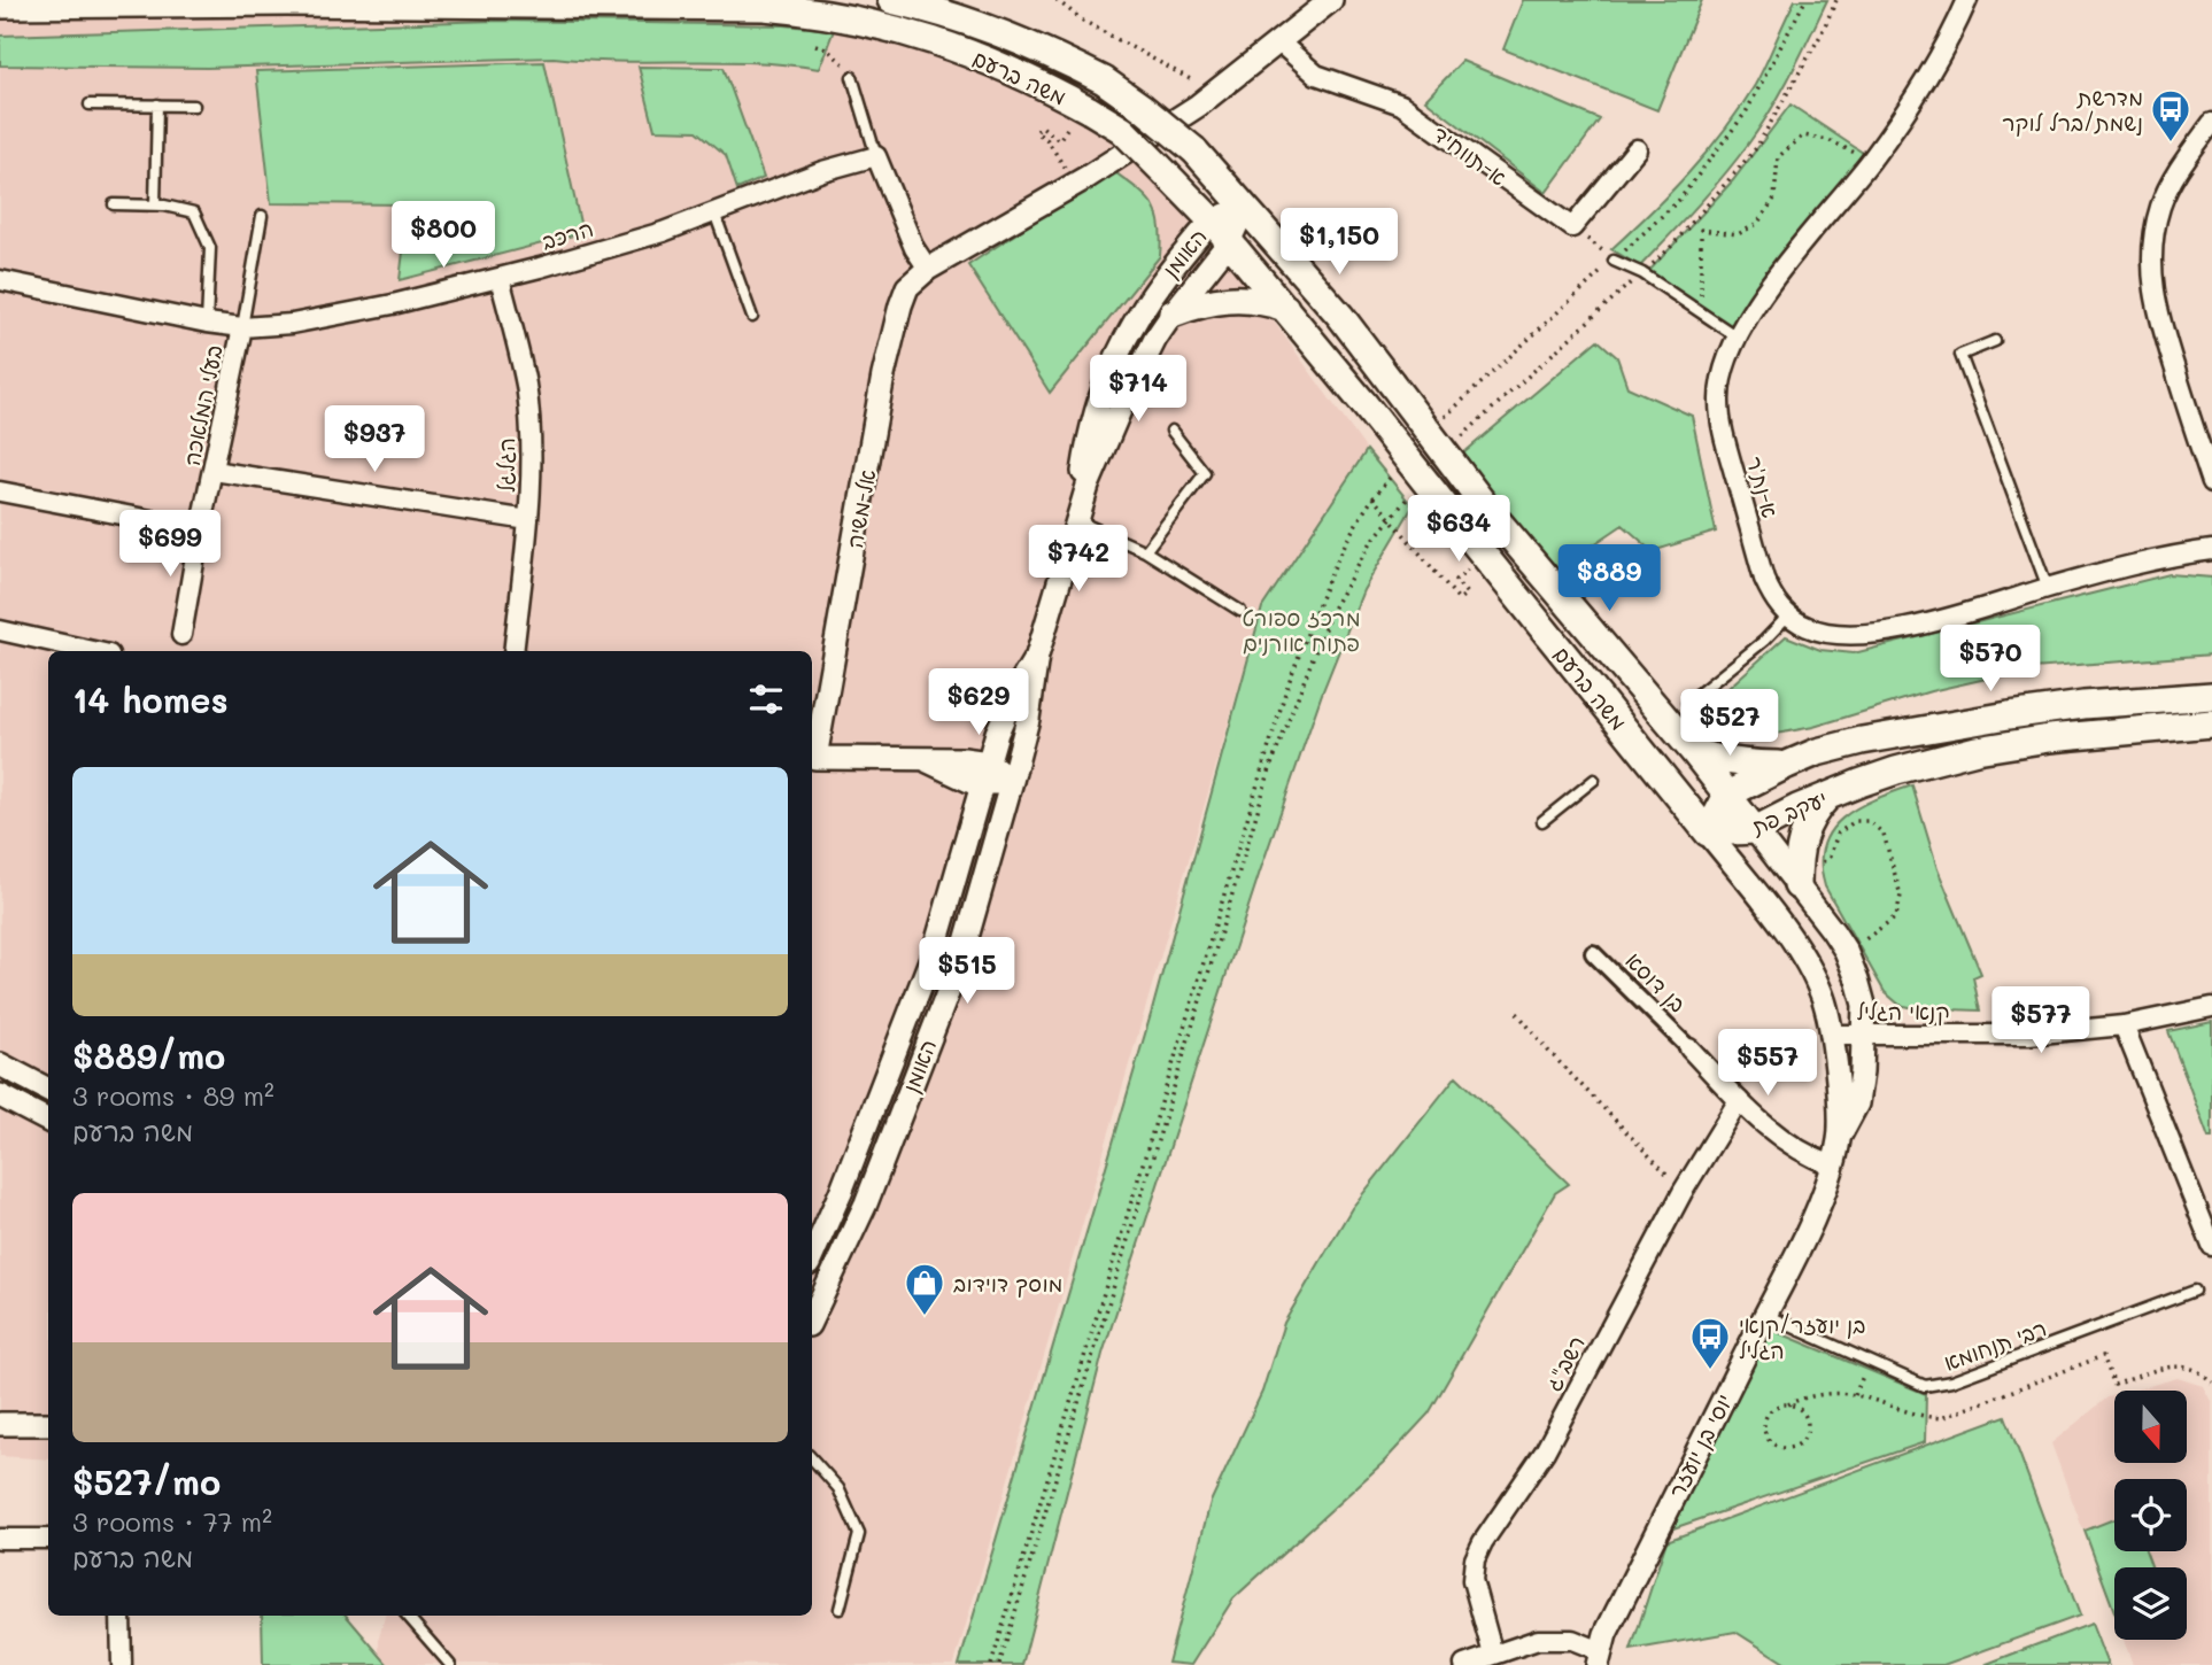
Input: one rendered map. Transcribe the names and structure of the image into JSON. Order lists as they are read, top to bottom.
{
  "streets": {
    "main road": ["משה ברעם", "יעקב פת"],
    "street": [
      "א-תווחיד",
      "הרכב",
      "האומן",
      "בעלי המלאכה",
      "הגלגל",
      "א-נת'ר",
      "אל-משיה",
      "בן דוסא",
      "קנאי הגליל",
      "רשב\"ג",
      "יוסי בן יועזר"
    ],
    "lane": ["רבי תנחומא"]
  },
  "crossings": [
    ["משה ברעם", "האומן"],
    ["משה ברעם", "יעקב פת"],
    ["משה ברעם", "יוסי בן יועזר"],
    ["הרכב", "בעלי המלאכה"],
    ["הרכב", "הגלגל"],
    ["יעקב פת", "יוסי בן יועזר"],
    ["בן דוסא", "רשב\"ג"],
    ["בן דוסא", "יוסי בן יועזר"],
    ["קנאי הגליל", "יוסי בן יועזר"],
    ["רבי תנחומא", "יוסי בן יועזר"]
  ],
  "parks": ["מרכז ספורט פתוח אורנים"],
  "places": {
    "bus stop": ["מדרשת נשמת/ברל לוקר", "בן יועזר/קנאי הגליל"],
    "shop": ["מוסך דוידוב"]
  },
  "north": "bottom",
  "page": {
    "price": [
      "$800",
      "$1,150",
      "$714",
      "$937",
      "$634",
      "$699",
      "$742",
      "$889",
      "$570",
      "$629",
      "$527",
      "$515",
      "$577",
      "$557"
    ],
    "heading": "14 homes",
    "list": [
      {
        "name": "$889/mo",
        "note": "3 rooms · 89 m² · משה ברעם"
      },
      {
        "name": "$527/mo",
        "note": "3 rooms · 77 m² · משה ברעם"
      }
    ]
  }
}
